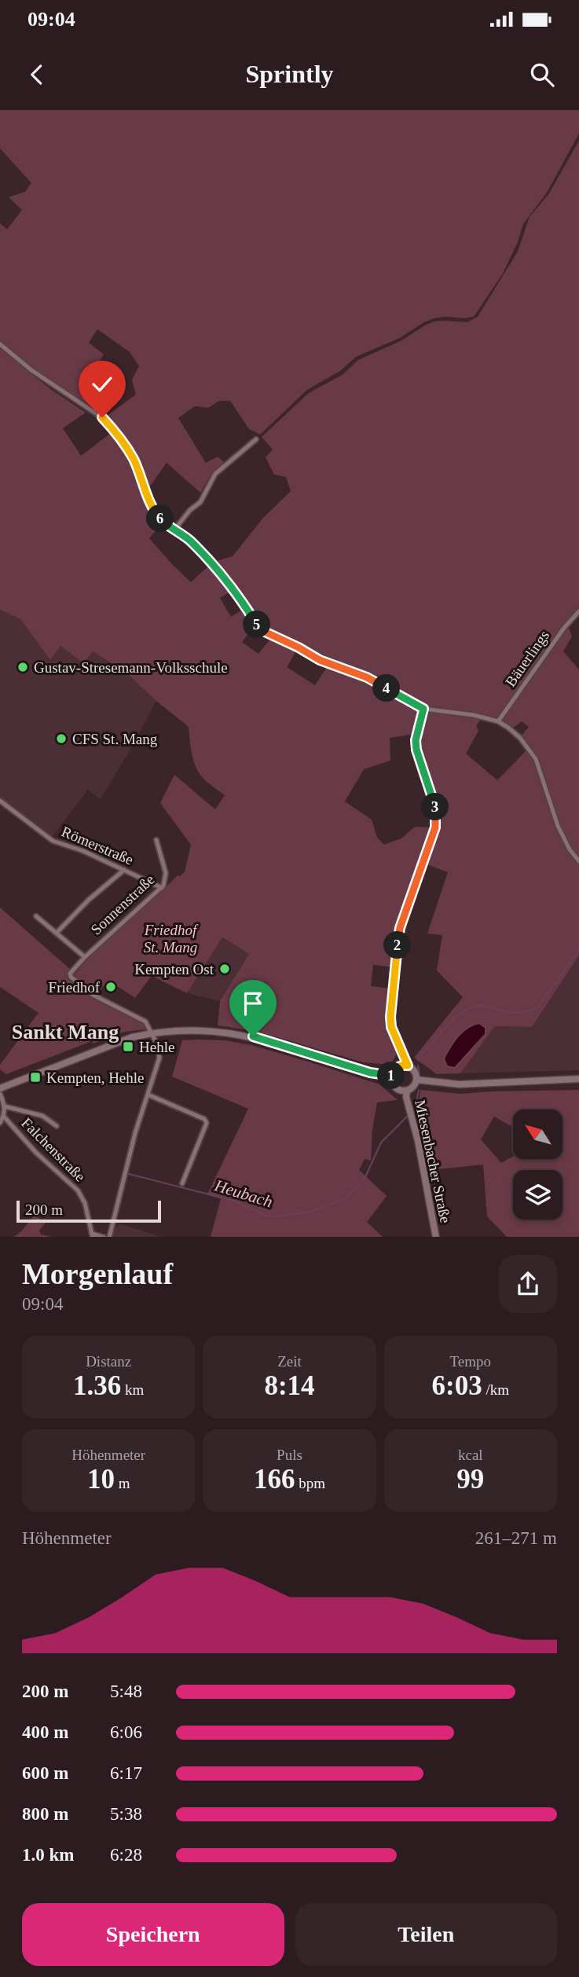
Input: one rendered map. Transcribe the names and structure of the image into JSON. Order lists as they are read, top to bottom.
{
  "streets": {
    "main road": ["Miesenbacher Straße"],
    "street": [
      "Bäuerlings",
      "Römerstraße",
      "Sonnenstraße",
      "Falchenstraße"
    ]
  },
  "crossings": [
    ["Römerstraße", "Sonnenstraße"]
  ],
  "districts": ["Sankt Mang"],
  "water": ["Heubach"],
  "parks": ["Friedhof St. Mang"],
  "places": {
    "other": [
      "Gustav-Stresemann-Volksschule",
      "CFS St. Mang",
      "Kempten Ost",
      "Friedhof"
    ],
    "transit": ["Hehle", "Kempten, Hehle"]
  },
  "scale_bar": "200 m",
  "north": "top left",
  "page": {
    "status": "09:04",
    "header": "Sprintly",
    "pins": [
      "6",
      "5",
      "4",
      "3",
      "2",
      "1"
    ],
    "scale": "200 m",
    "heading": ["Morgenlauf", "09:04"],
    "stats": [
      ["Distanz", "1.36 km"],
      ["Zeit", "8:14"],
      ["Tempo", "6:03 /km"],
      ["Höhenmeter", "10 m"],
      ["Puls", "166 bpm"],
      ["kcal", "99"]
    ],
    "chart": ["Höhenmeter", "261–271 m"],
    "list": [
      {
        "name": "200 m",
        "note": "5:48"
      },
      {
        "name": "400 m",
        "note": "6:06"
      },
      {
        "name": "600 m",
        "note": "6:17"
      },
      {
        "name": "800 m",
        "note": "5:38"
      },
      {
        "name": "1.0 km",
        "note": "6:28"
      }
    ],
    "buttons": ["Speichern", "Teilen"]
  }
}
